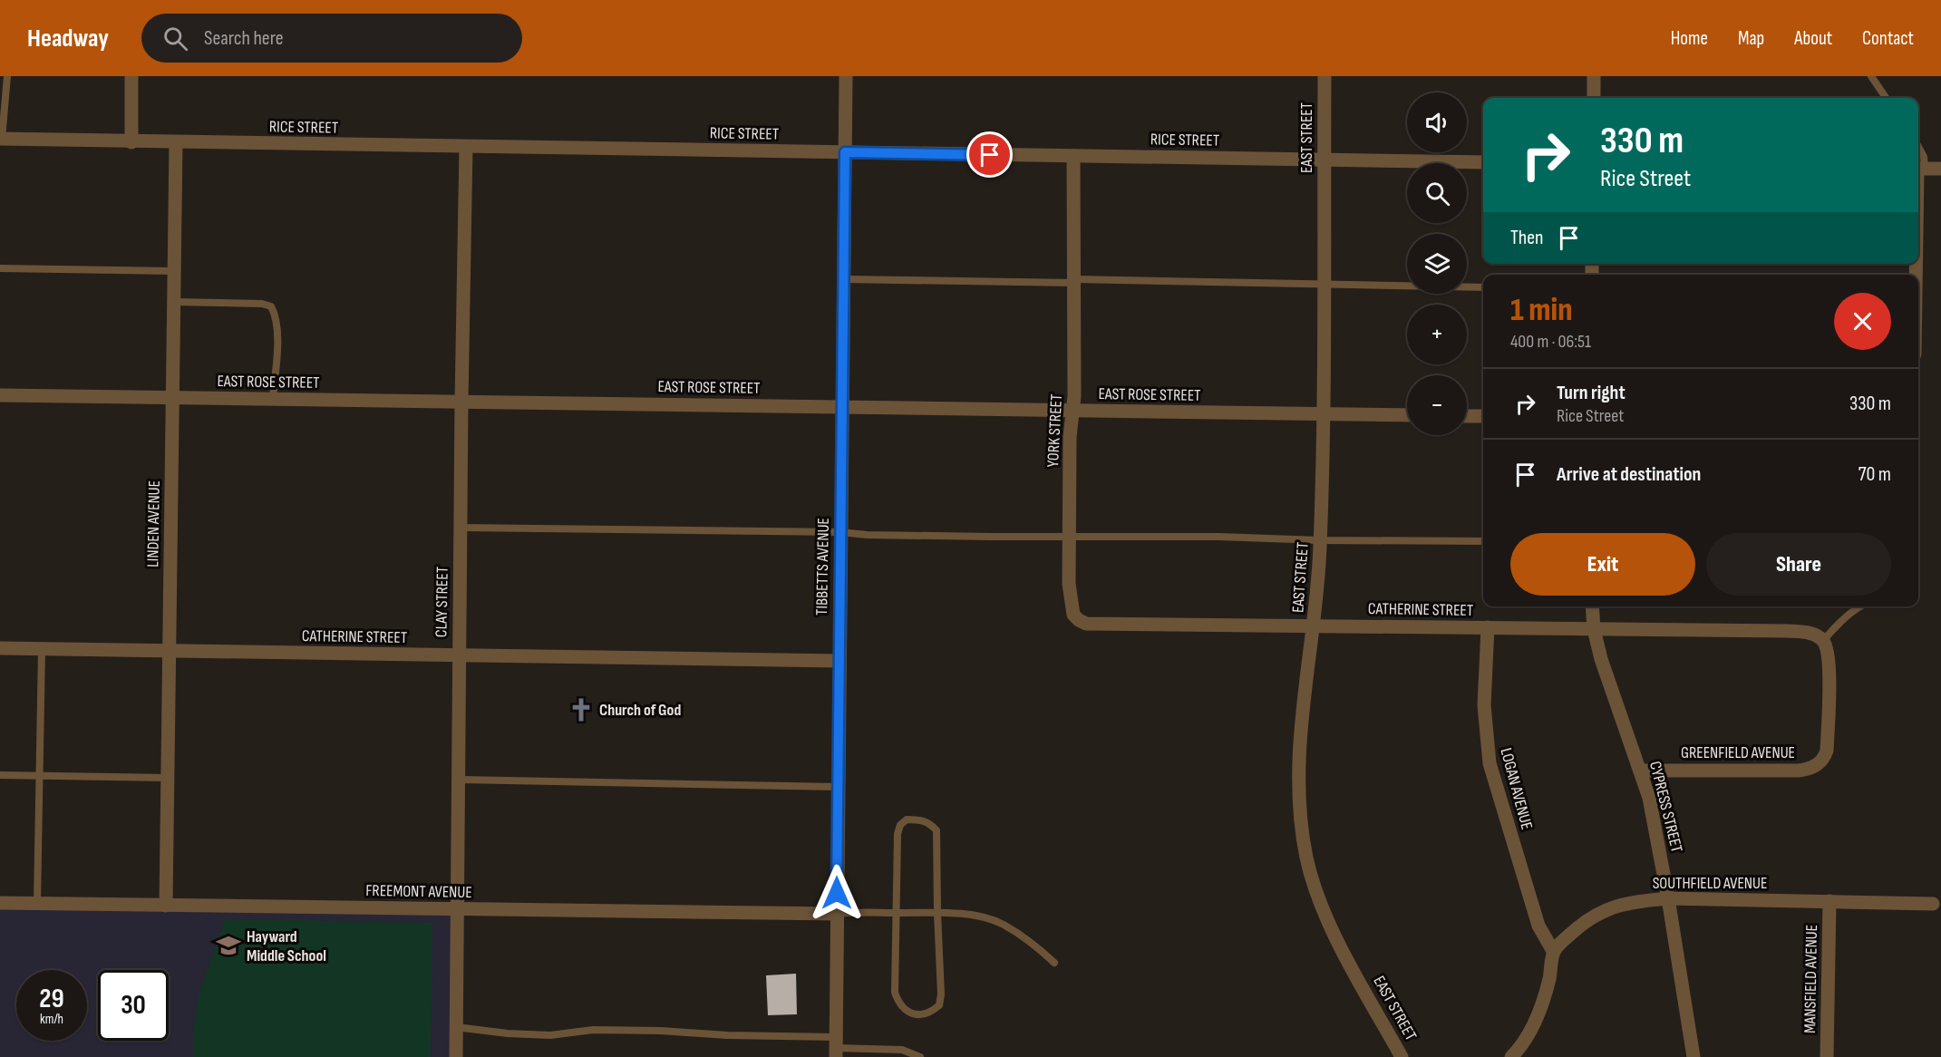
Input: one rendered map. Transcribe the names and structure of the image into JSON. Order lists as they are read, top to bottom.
{
  "streets": {
    "street": [
      "RICE STREET",
      "EAST STREET",
      "EAST ROSE STREET",
      "YORK STREET",
      "LINDEN AVENUE",
      "TIBBETTS AVENUE",
      "CLAY STREET",
      "CATHERINE STREET",
      "GREENFIELD AVENUE",
      "LOGAN AVENUE",
      "CYPRESS STREET",
      "SOUTHFIELD AVENUE",
      "FREEMONT AVENUE",
      "MANSFIELD AVENUE"
    ]
  },
  "crossings": [
    ["RICE STREET", "EAST STREET"],
    ["RICE STREET", "YORK STREET"],
    ["RICE STREET", "LINDEN AVENUE"],
    ["RICE STREET", "TIBBETTS AVENUE"],
    ["RICE STREET", "CLAY STREET"],
    ["EAST STREET", "EAST ROSE STREET"],
    ["EAST STREET", "CATHERINE STREET"],
    ["EAST ROSE STREET", "YORK STREET"],
    ["EAST ROSE STREET", "LINDEN AVENUE"],
    ["EAST ROSE STREET", "TIBBETTS AVENUE"],
    ["EAST ROSE STREET", "CLAY STREET"],
    ["YORK STREET", "CATHERINE STREET"],
    ["LINDEN AVENUE", "CATHERINE STREET"],
    ["LINDEN AVENUE", "FREEMONT AVENUE"],
    ["TIBBETTS AVENUE", "CATHERINE STREET"],
    ["TIBBETTS AVENUE", "FREEMONT AVENUE"],
    ["CLAY STREET", "CATHERINE STREET"],
    ["CLAY STREET", "FREEMONT AVENUE"],
    ["CATHERINE STREET", "GREENFIELD AVENUE"],
    ["CATHERINE STREET", "LOGAN AVENUE"],
    ["CATHERINE STREET", "CYPRESS STREET"],
    ["GREENFIELD AVENUE", "CYPRESS STREET"],
    ["LOGAN AVENUE", "SOUTHFIELD AVENUE"],
    ["CYPRESS STREET", "SOUTHFIELD AVENUE"],
    ["SOUTHFIELD AVENUE", "MANSFIELD AVENUE"]
  ],
  "places": {
    "church": ["Church of God"],
    "school or university": ["Hayward Middle School"]
  },
  "page": {
    "header": "Headway",
    "search": "Search here",
    "nav": [
      "Home",
      "Map",
      "About",
      "Contact"
    ],
    "map_buttons": ["+", "−"],
    "turn": ["330 m", "Rice Street"],
    "then": "Then",
    "heading": ["1 min", "400 m · 06:51"],
    "list": [
      {
        "name": "Turn right",
        "note": "Rice Street",
        "value": "330 m"
      },
      {
        "name": "Arrive at destination",
        "value": "70 m"
      }
    ],
    "buttons": ["Exit", "Share"],
    "speed": "29 km/h",
    "limit": "30"
  }
}
